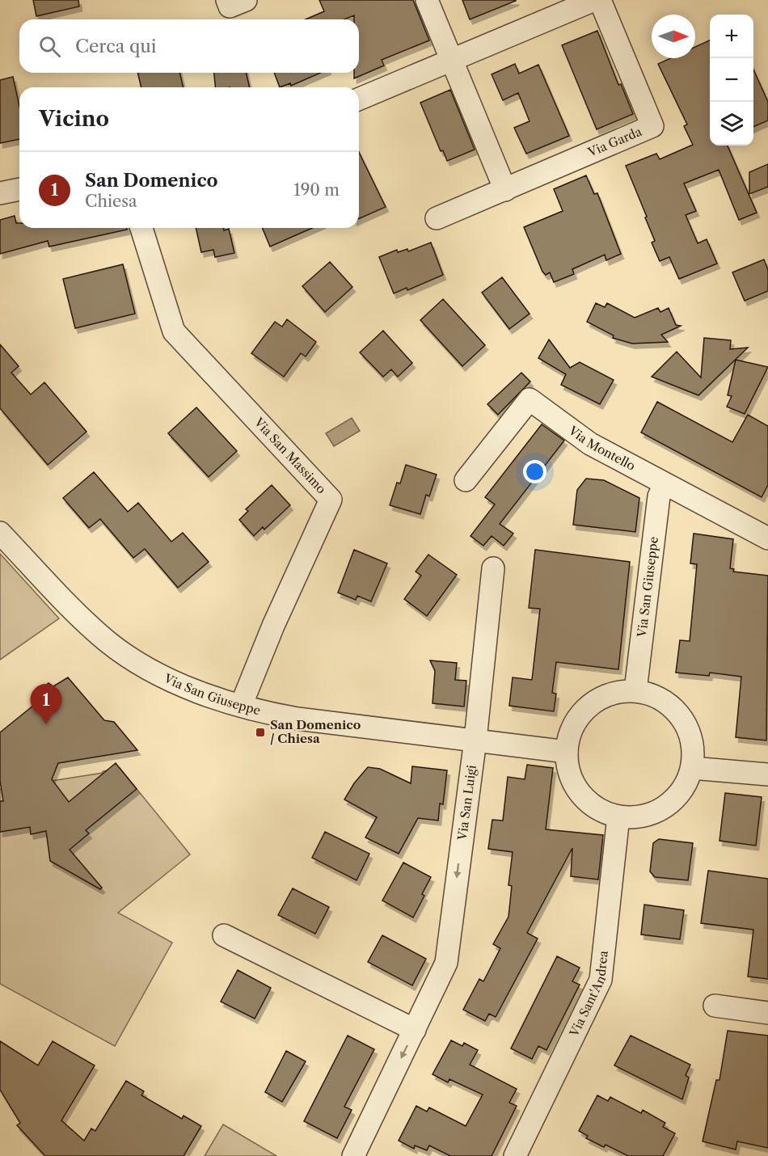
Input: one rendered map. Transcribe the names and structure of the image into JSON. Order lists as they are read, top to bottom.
{
  "streets": {
    "street": [
      "Via Garda",
      "Via Montello",
      "Via San Massimo",
      "Via San Giuseppe",
      "Via San Luigi",
      "Via Sant'Andrea"
    ]
  },
  "crossings": [
    ["Via Montello", "Via San Giuseppe"],
    ["Via San Massimo", "Via San Giuseppe"],
    ["Via San Giuseppe", "Via San Luigi"],
    ["Via San Giuseppe", "Via Sant'Andrea"]
  ],
  "one_way": ["Via San Luigi"],
  "places": {
    "transit": ["San Domenico / Chiesa"]
  },
  "north": "right",
  "page": {
    "map_buttons": ["+", "−"],
    "search": "Cerca qui",
    "heading": "Vicino",
    "list": [
      {
        "mark": "1",
        "name": "San Domenico",
        "note": "Chiesa",
        "value": "190 m"
      }
    ],
    "pins": "1"
  }
}
